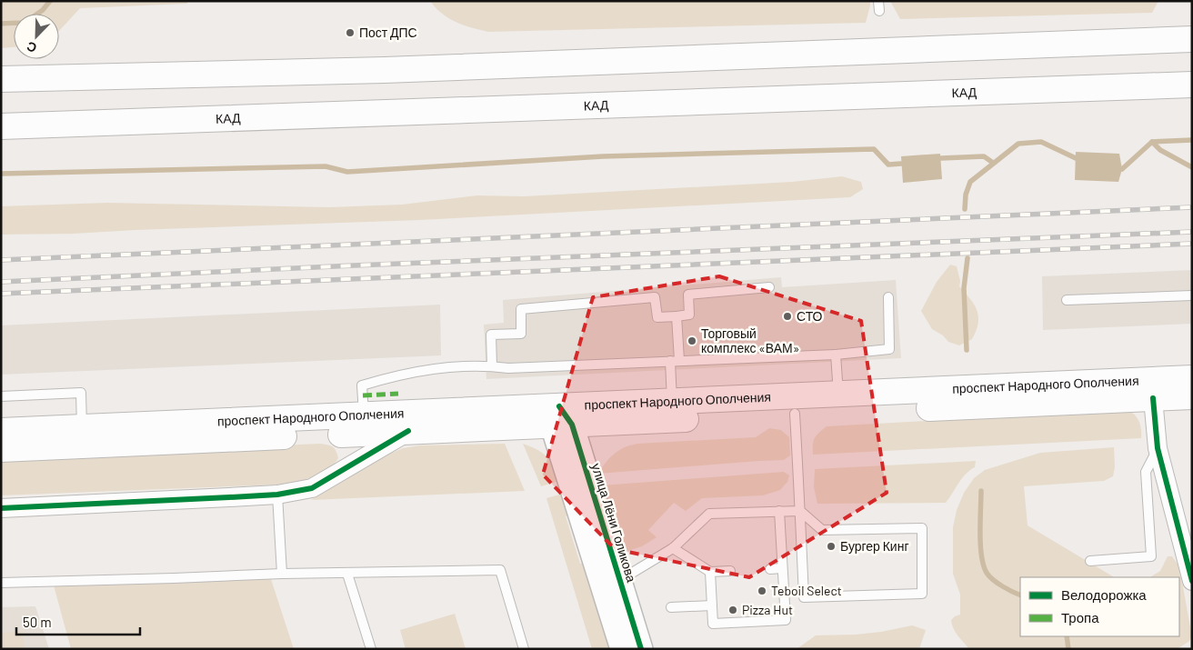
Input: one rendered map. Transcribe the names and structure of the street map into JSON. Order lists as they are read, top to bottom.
{
  "streets": {
    "main road": ["КАД", "проспект Народного Ополчения"],
    "street": ["улица Лёни Голикова"]
  },
  "crossings": [
    ["проспект Народного Ополчения", "улица Лёни Голикова"]
  ],
  "places": [
    "Пост ДПС",
    "СТО",
    "Торговый комплекс «ВАМ»",
    "Бургер Кинг",
    "Teboil Select",
    "Pizza Hut"
  ],
  "legend": ["Велодорожка", "Тропа"],
  "scale_bar": "50 m",
  "north": "bottom left"
}
